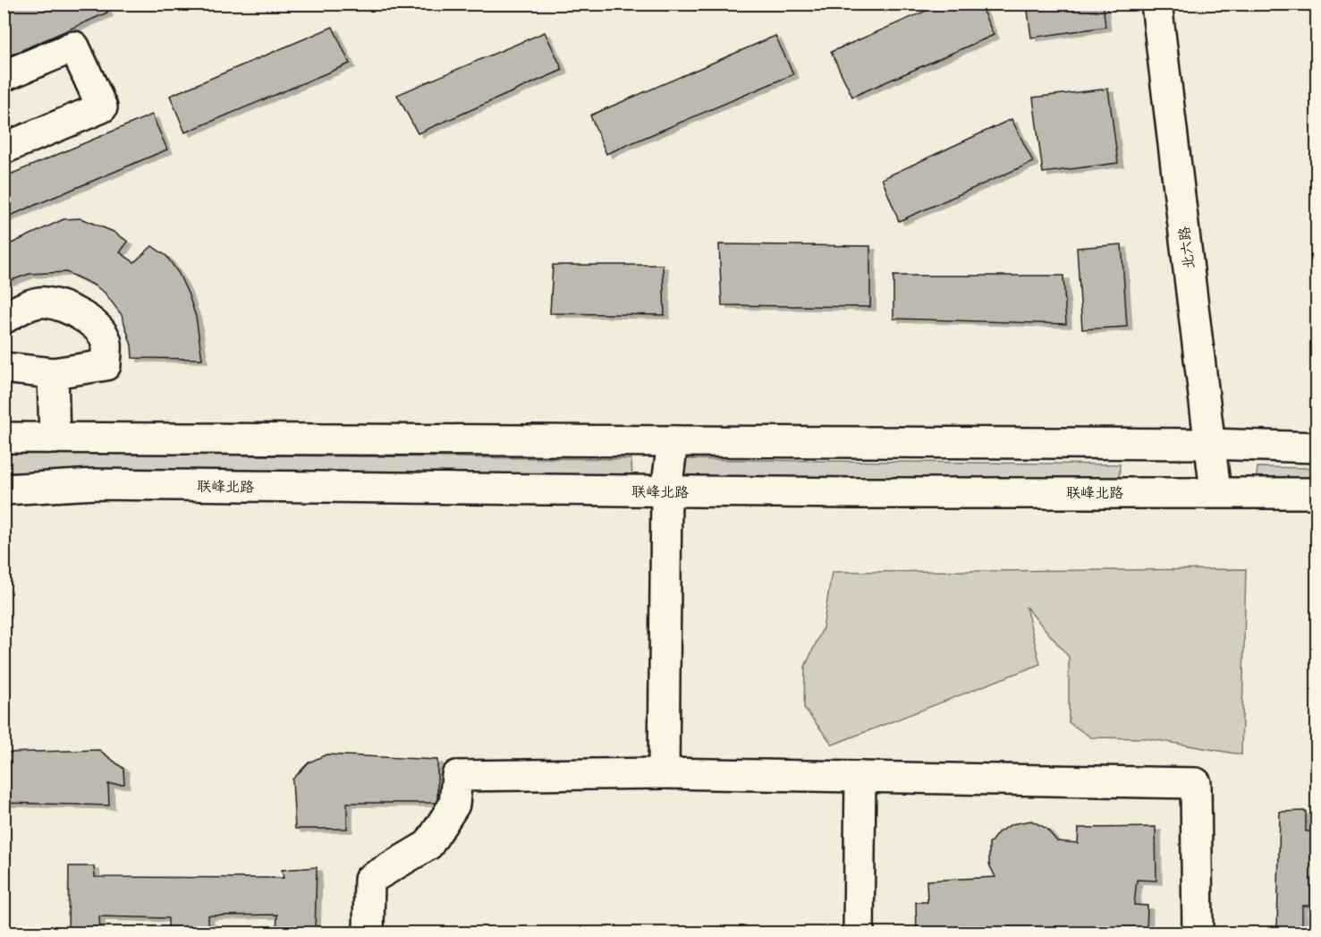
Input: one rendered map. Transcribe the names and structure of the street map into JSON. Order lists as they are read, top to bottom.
{
  "streets": {
    "main road": ["北六路", "联峰北路"]
  },
  "crossings": [
    ["北六路", "联峰北路"]
  ]
}
